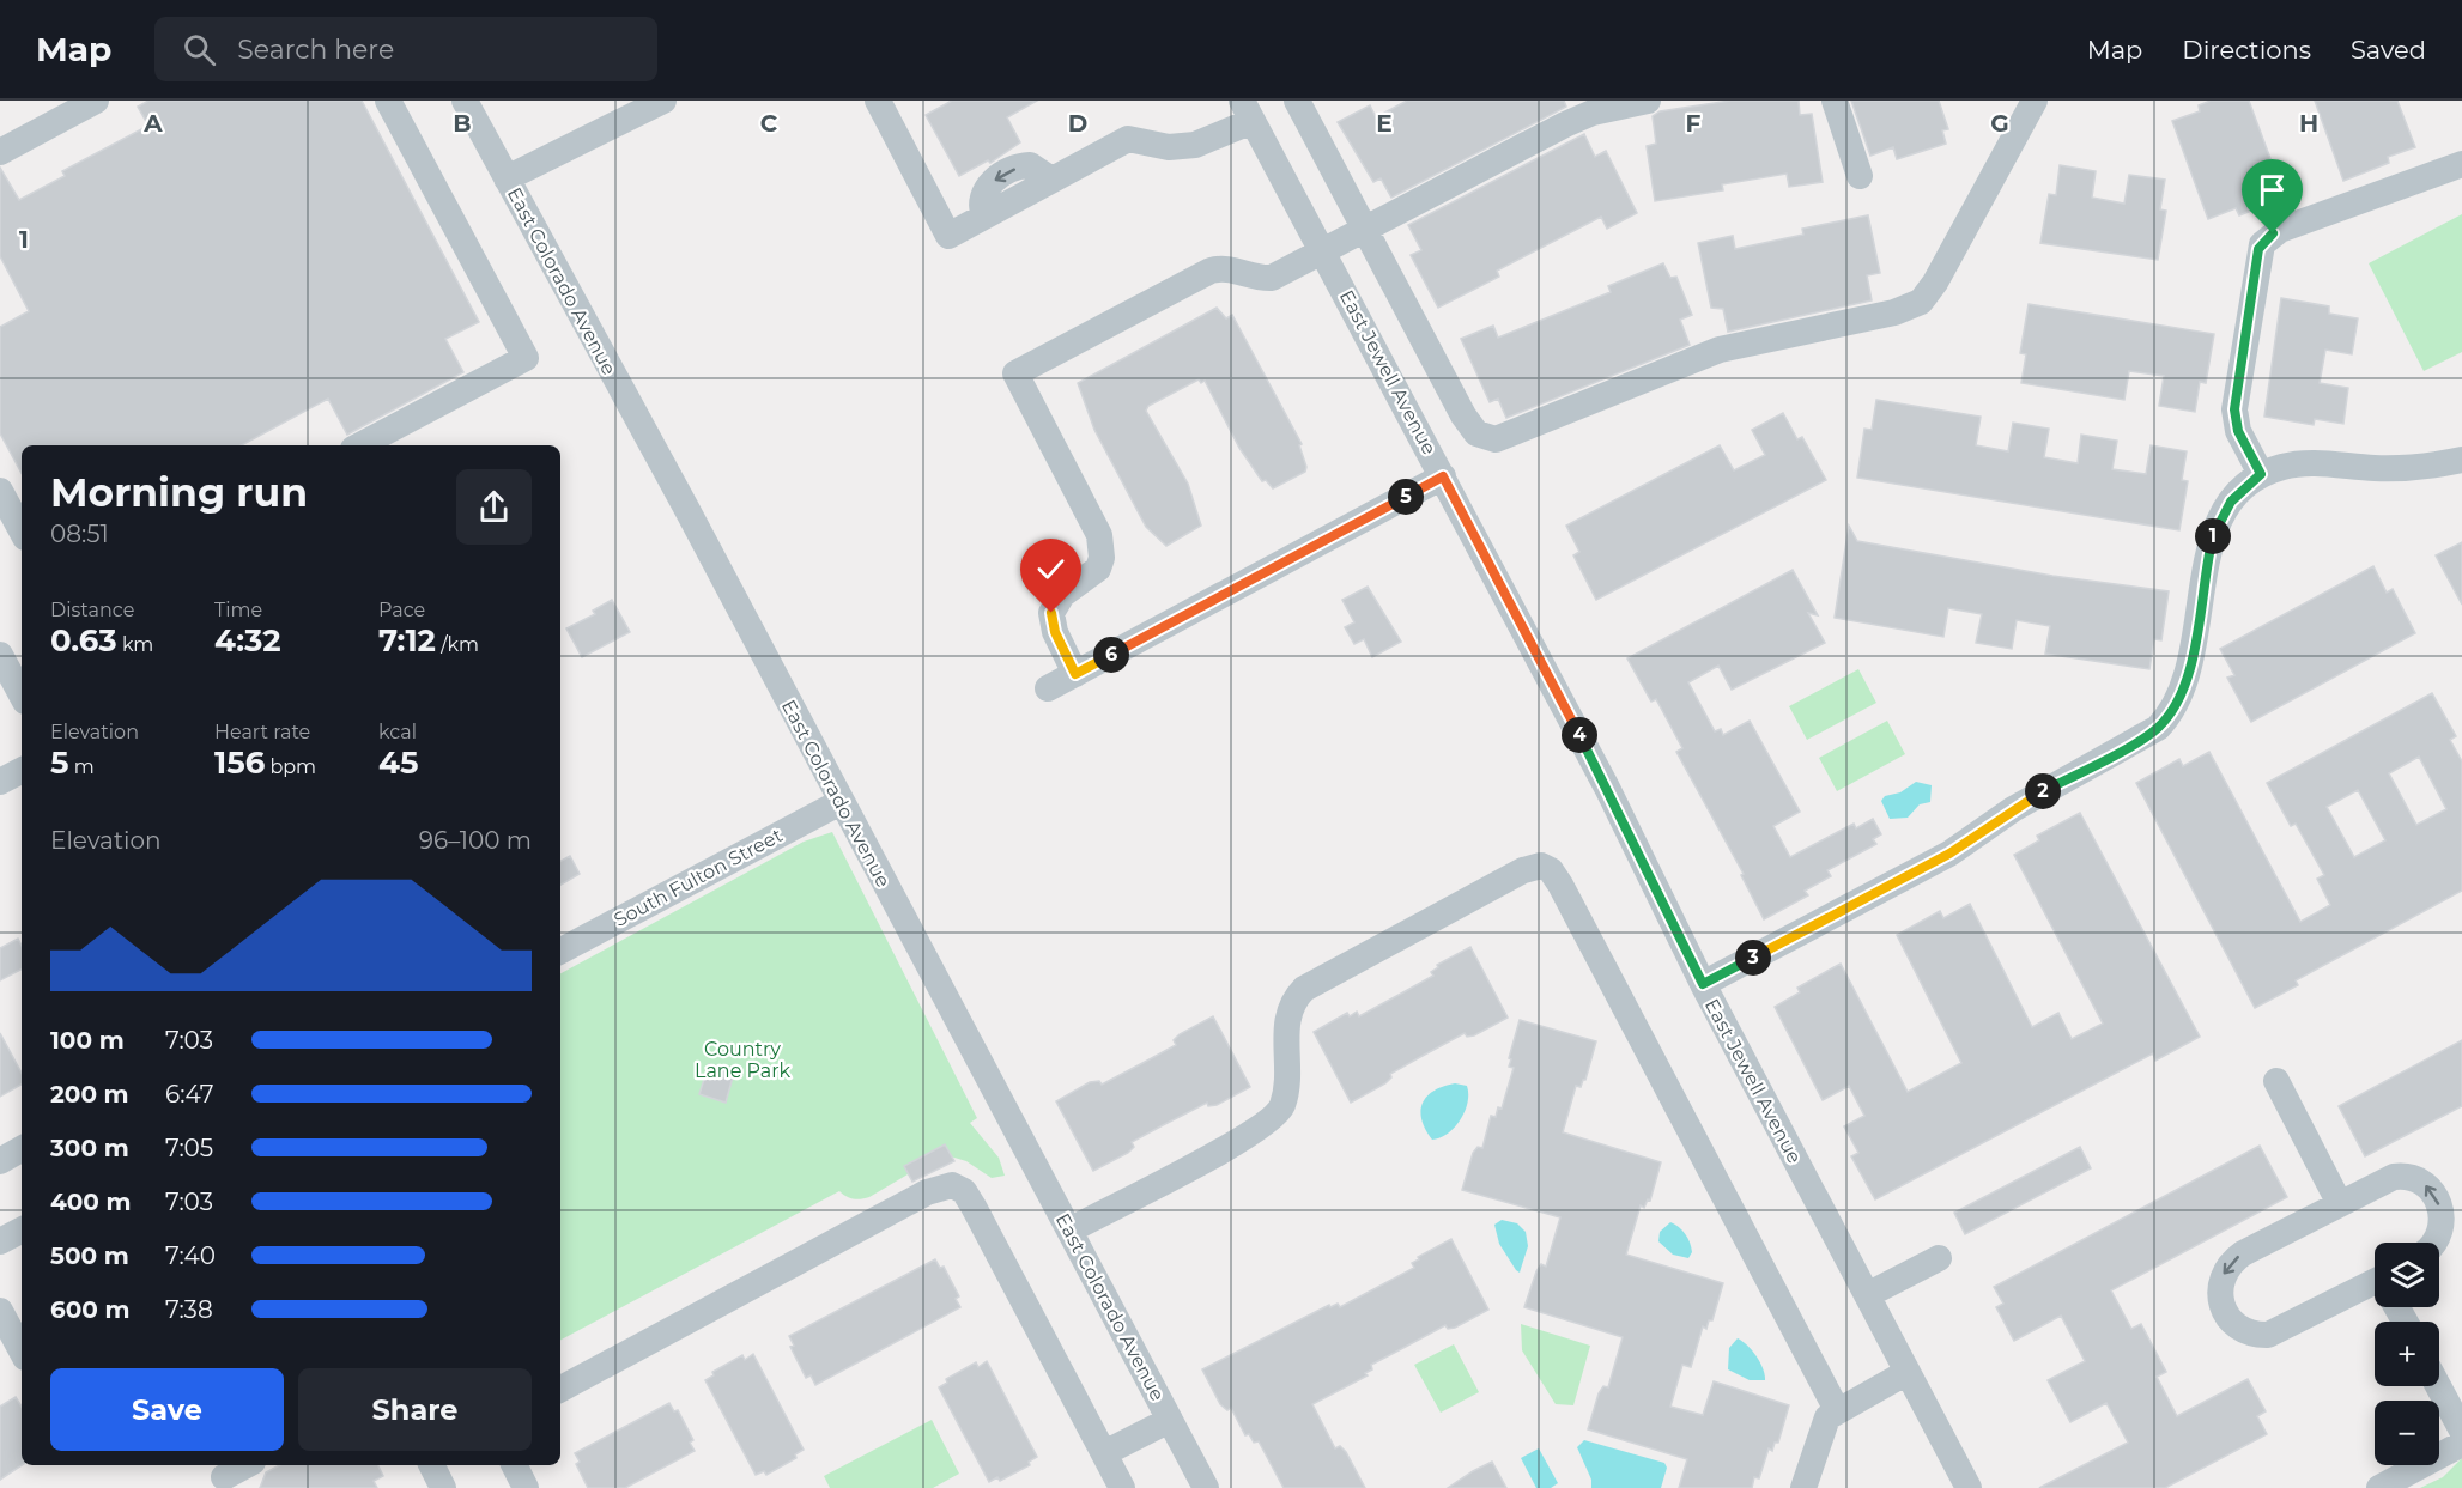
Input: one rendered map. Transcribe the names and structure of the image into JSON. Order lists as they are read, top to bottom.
{
  "streets": {
    "street": ["East Colorado Avenue", "East Jewell Avenue", "South Fulton Street"]
  },
  "crossings": [
    ["East Colorado Avenue", "South Fulton Street"]
  ],
  "parks": ["Country Lane Park"],
  "page": {
    "header": "Map",
    "search": "Search here",
    "nav": ["Map", "Directions", "Saved"],
    "heading": ["Morning run", "08:51"],
    "pins": [
      "5",
      "1",
      "6",
      "4",
      "2",
      "3"
    ],
    "stats": [
      ["Distance", "0.63 km"],
      ["Time", "4:32"],
      ["Pace", "7:12 /km"],
      ["Elevation", "5 m"],
      ["Heart rate", "156 bpm"],
      ["kcal", "45"]
    ],
    "chart": ["Elevation", "96–100 m"],
    "list": [
      {
        "name": "100 m",
        "note": "7:03"
      },
      {
        "name": "200 m",
        "note": "6:47"
      },
      {
        "name": "300 m",
        "note": "7:05"
      },
      {
        "name": "400 m",
        "note": "7:03"
      },
      {
        "name": "500 m",
        "note": "7:40"
      },
      {
        "name": "600 m",
        "note": "7:38"
      }
    ],
    "map_buttons": ["+", "−"],
    "buttons": ["Save", "Share"]
  },
  "grid": {
    "columns": [
      "A",
      "B",
      "C",
      "D",
      "E",
      "F",
      "G",
      "H"
    ],
    "rows": ["1"]
  }
}
